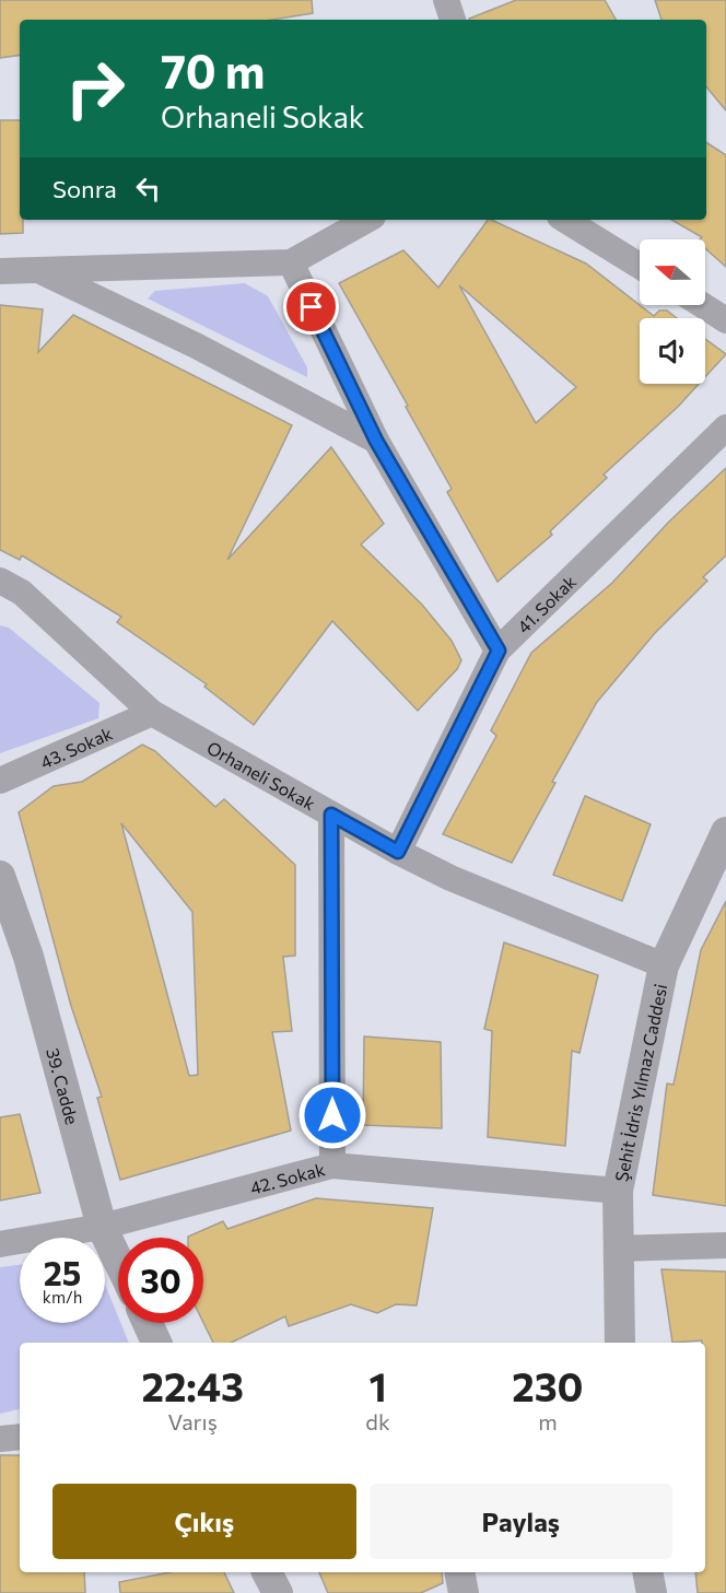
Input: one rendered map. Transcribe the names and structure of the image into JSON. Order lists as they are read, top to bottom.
{
  "streets": {
    "street": [
      "41. Sokak",
      "43. Sokak",
      "Orhaneli Sokak",
      "Şehit İdris Yılmaz Caddesi",
      "39. Cadde",
      "42. Sokak"
    ]
  },
  "crossings": [
    ["41. Sokak", "Orhaneli Sokak"],
    ["43. Sokak", "Orhaneli Sokak"],
    ["Orhaneli Sokak", "Şehit İdris Yılmaz Caddesi"],
    ["Şehit İdris Yılmaz Caddesi", "42. Sokak"],
    ["39. Cadde", "42. Sokak"]
  ],
  "north": "left",
  "page": {
    "turn": ["70 m", "Orhaneli Sokak"],
    "then": "Sonra",
    "speed": "25 km/h",
    "limit": "30",
    "eta": [
      "22:43",
      "Varış",
      "1",
      "dk",
      "230",
      "m"
    ],
    "buttons": ["Çıkış", "Paylaş"]
  }
}
